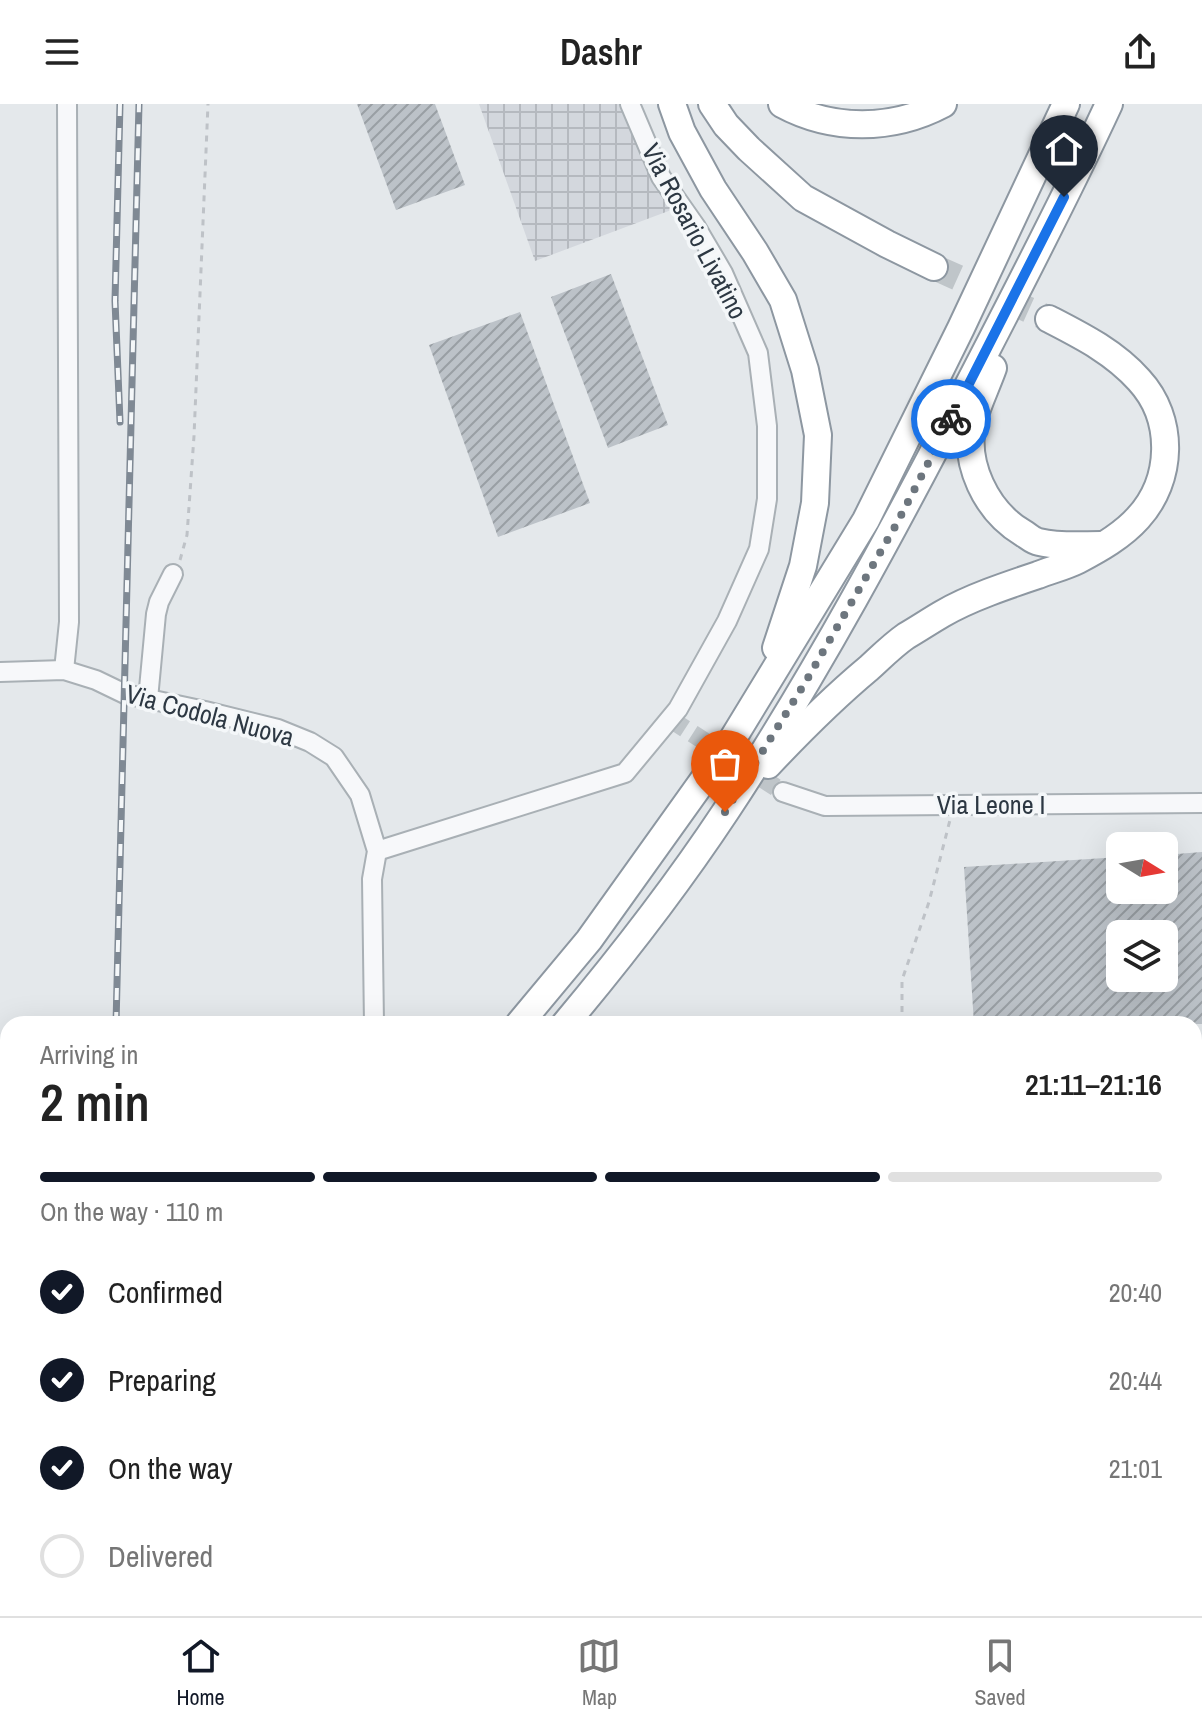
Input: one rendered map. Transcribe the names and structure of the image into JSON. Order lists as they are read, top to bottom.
{
  "streets": {
    "street": ["Via Rosario Livatino", "Via Codola Nuova", "Via Leone I"]
  },
  "crossings": [
    ["Via Rosario Livatino", "Via Codola Nuova"]
  ],
  "north": "right",
  "page": {
    "header": "Dashr",
    "heading": ["2 min", "Arriving in", "21:11–21:16"],
    "bar": "On the way · 110 m",
    "list": [
      ["Confirmed", "20:40"],
      ["Preparing", "20:44"],
      ["On the way", "21:01"],
      "Delivered"
    ],
    "tabs": ["Home", "Map", "Saved"]
  }
}
